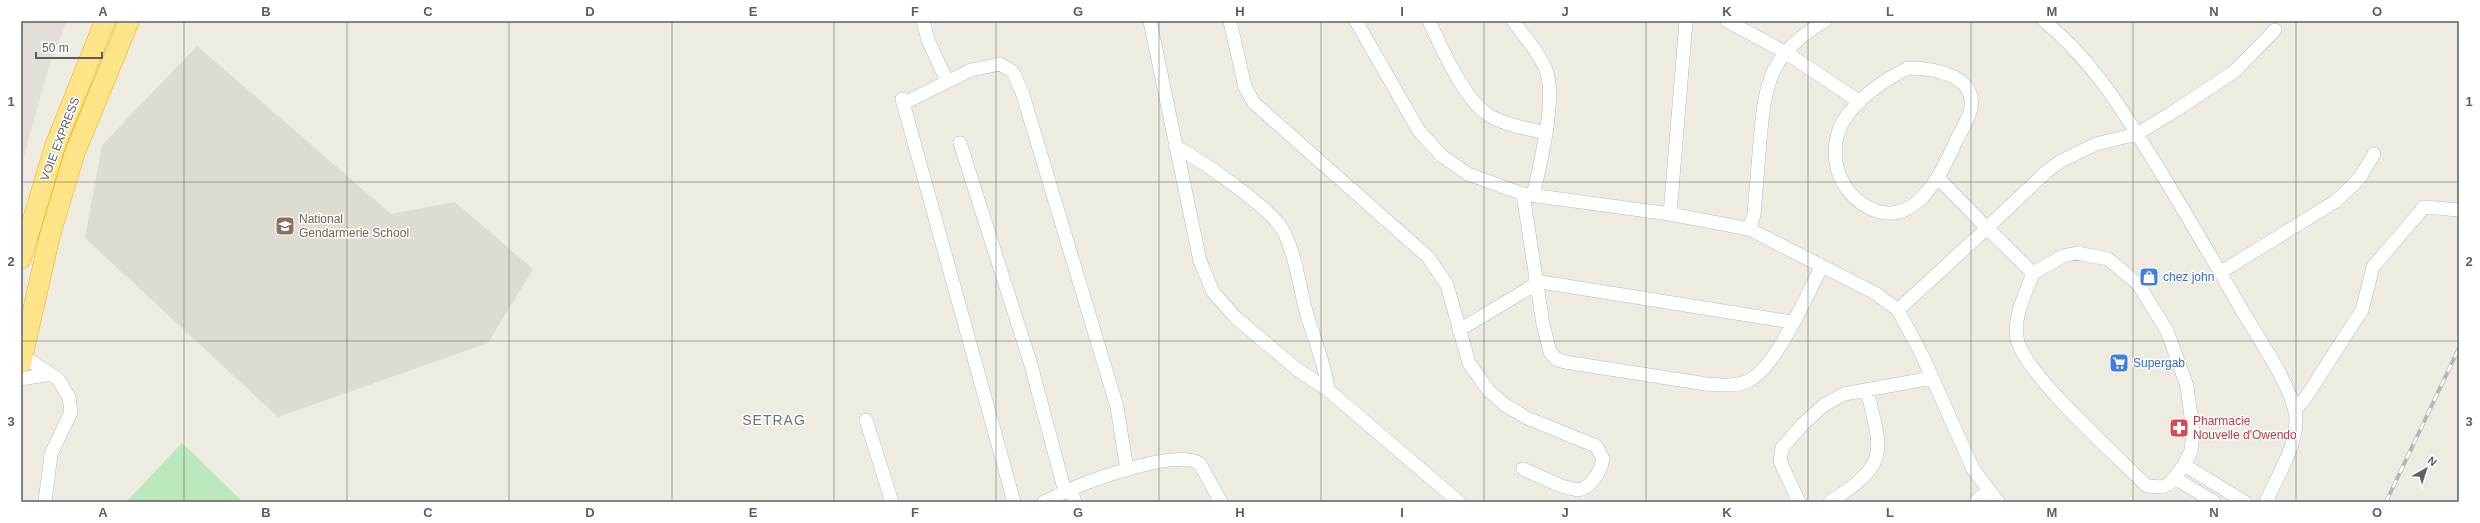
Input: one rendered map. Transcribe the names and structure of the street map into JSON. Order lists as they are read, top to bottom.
{
  "streets": {
    "highway": ["VOIE EXPRESS"]
  },
  "districts": ["SETRAG"],
  "places": {
    "school or university": ["National Gendarmerie School"],
    "shop": ["chez john"],
    "supermarket": ["Supergab"],
    "pharmacy": ["Pharmacie Nouvelle d'Owendo"]
  },
  "scale_bar": "50 m",
  "north": "top right",
  "grid": {
    "columns": [
      "A",
      "B",
      "C",
      "D",
      "E",
      "F",
      "G",
      "H",
      "I",
      "J",
      "K",
      "L",
      "M",
      "N",
      "O"
    ],
    "rows": ["1", "2", "3"]
  }
}
